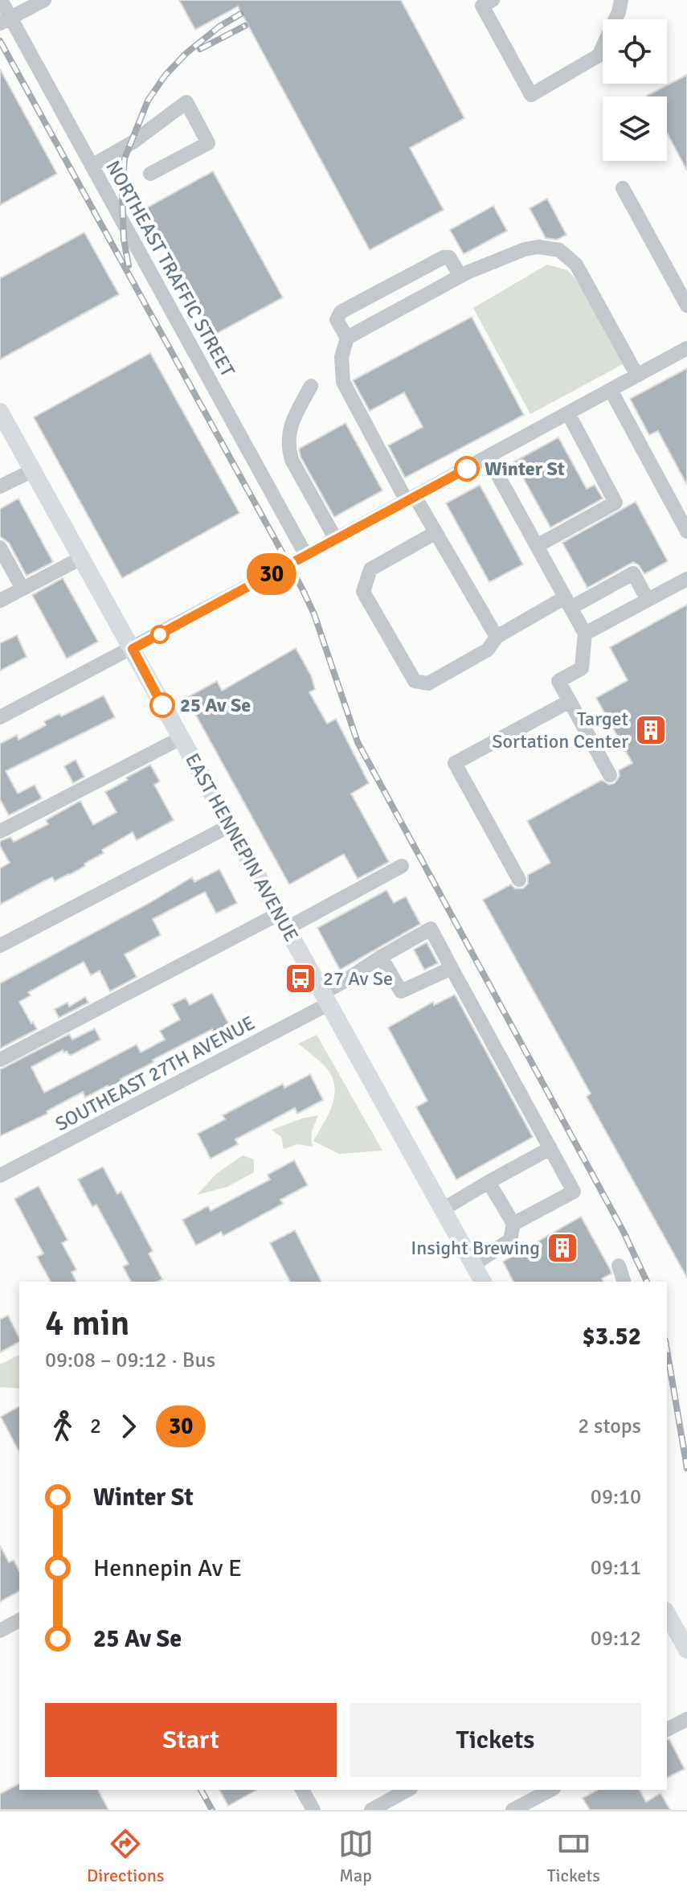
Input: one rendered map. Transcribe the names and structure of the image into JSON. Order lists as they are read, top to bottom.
{
  "streets": {
    "main road": ["EAST HENNEPIN AVENUE"],
    "street": ["NORTHEAST TRAFFIC STREET", "SOUTHEAST 27TH AVENUE"]
  },
  "crossings": [
    ["EAST HENNEPIN AVENUE", "SOUTHEAST 27TH AVENUE"]
  ],
  "places": {
    "other": ["Winter St", "25 Av Se"],
    "building": ["Target Sortation Center", "Insight Brewing"],
    "bus stop": ["27 Av Se"]
  },
  "lines": ["bus line 30"],
  "page": {
    "on_map": "30",
    "heading": ["4 min", "09:08 – 09:12 · Bus", "$3.52"],
    "legs": ["2", "30", "2 stops"],
    "list": [
      {
        "name": "Winter St",
        "value": "09:10"
      },
      {
        "name": "Hennepin Av E",
        "value": "09:11"
      },
      {
        "name": "25 Av Se",
        "value": "09:12"
      }
    ],
    "buttons": ["Start", "Tickets"],
    "tabs": ["Directions", "Map", "Tickets"]
  }
}
